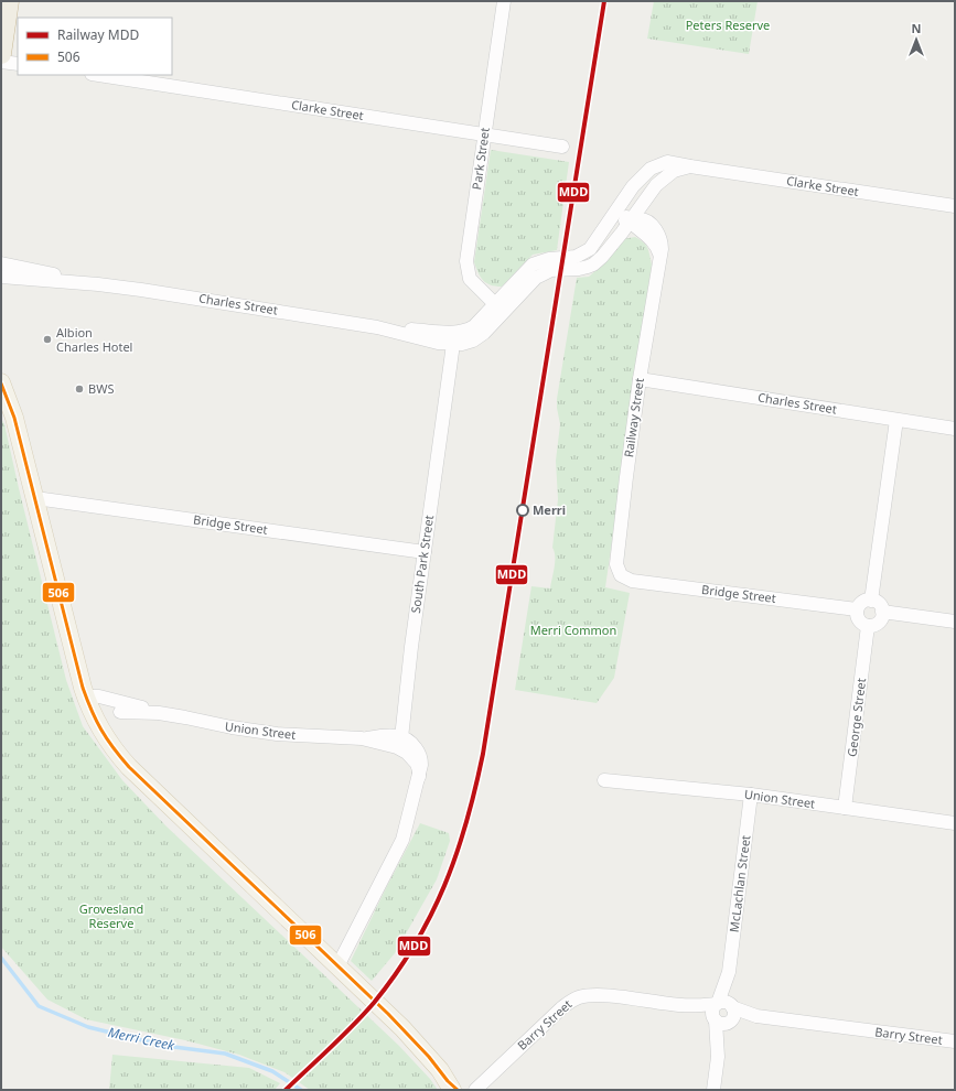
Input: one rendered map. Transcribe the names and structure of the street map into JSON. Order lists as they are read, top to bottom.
{
  "streets": {
    "street": [
      "Clarke Street",
      "Park Street",
      "Charles Street",
      "Railway Street",
      "Bridge Street",
      "South Park Street",
      "George Street",
      "Union Street",
      "McLachlan Street",
      "Barry Street"
    ]
  },
  "crossings": [
    ["Clarke Street", "Park Street"],
    ["Clarke Street", "Charles Street"],
    ["Clarke Street", "Railway Street"],
    ["Park Street", "Charles Street"],
    ["Charles Street", "Railway Street"],
    ["Charles Street", "South Park Street"],
    ["Railway Street", "Bridge Street"],
    ["Bridge Street", "South Park Street"],
    ["Bridge Street", "George Street"],
    ["South Park Street", "Union Street"],
    ["George Street", "Union Street"],
    ["Union Street", "McLachlan Street"],
    ["McLachlan Street", "Barry Street"]
  ],
  "water": ["Merri Creek"],
  "parks": ["Peters Reserve", "Merri Common", "Grovesland Reserve"],
  "places": ["Albion Charles Hotel", "BWS", "Merri"],
  "lines": ["rail line MDD", "transit line 506"],
  "legend": ["Railway MDD", "506"],
  "north": "top"
}
